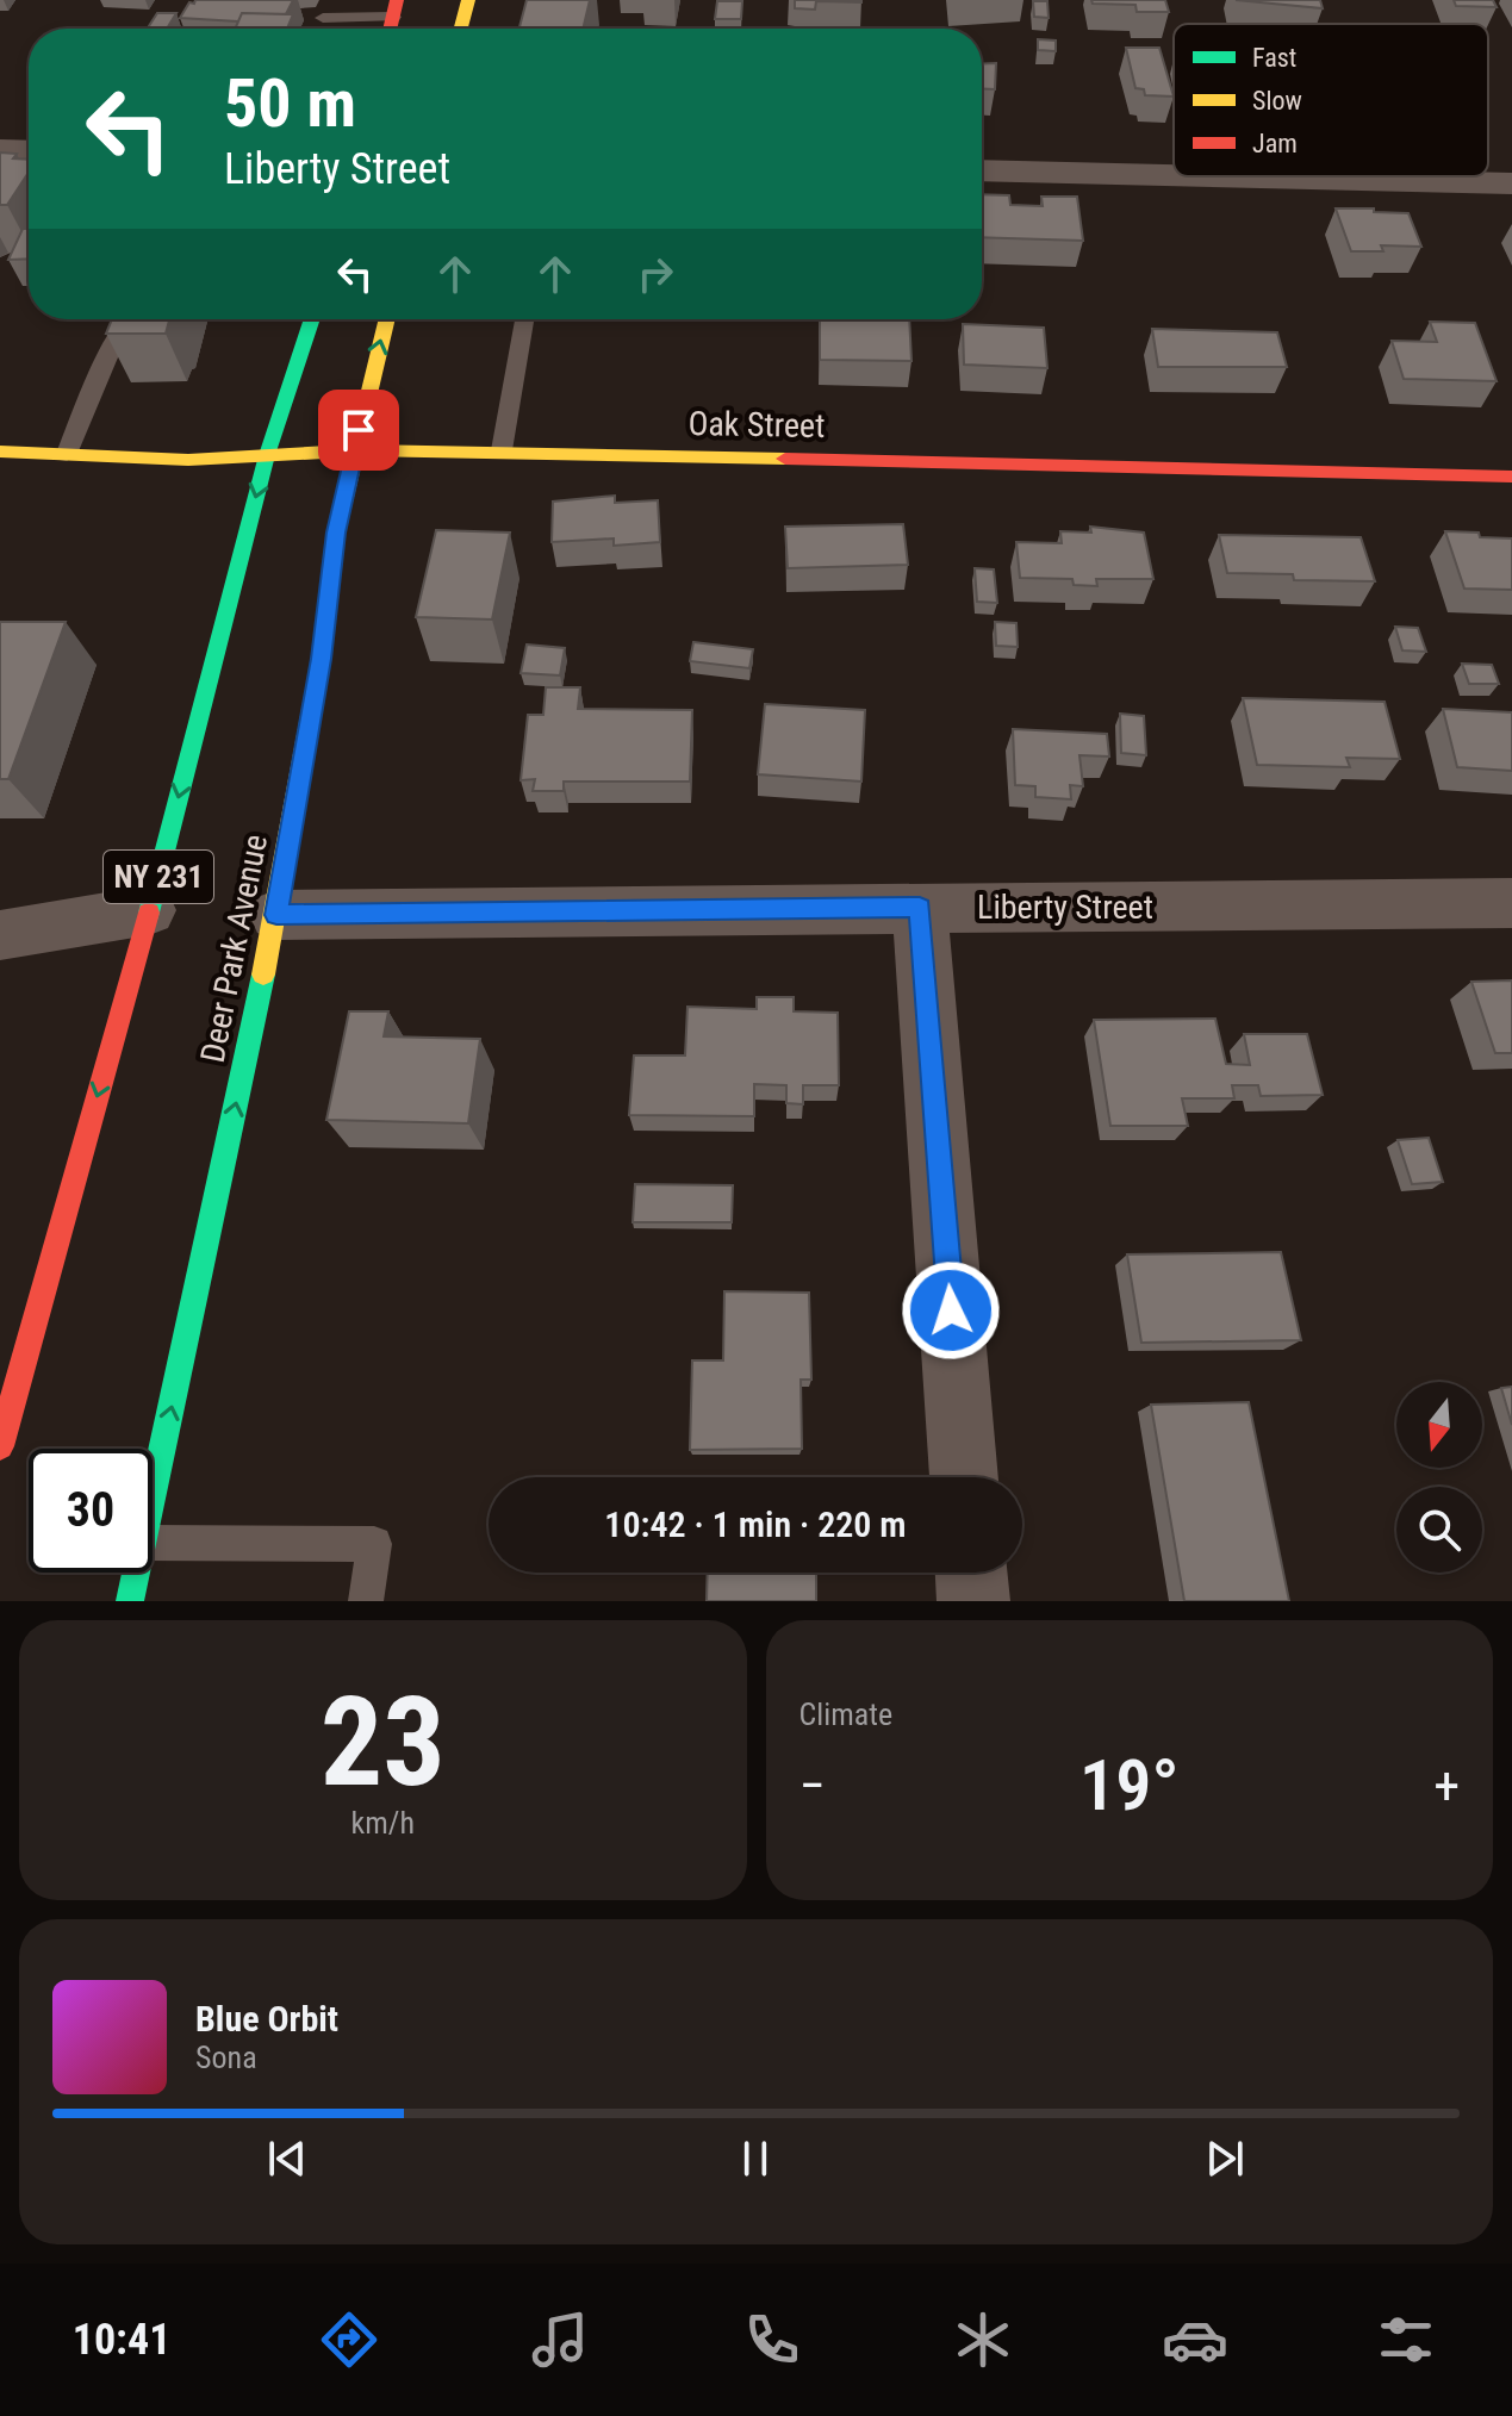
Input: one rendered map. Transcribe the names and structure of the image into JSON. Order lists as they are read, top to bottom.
{
  "streets": {
    "main road": ["Oak Street", "NY 231", "Deer Park Avenue"],
    "street": ["Liberty Street"]
  },
  "crossings": [
    ["Oak Street", "NY 231"],
    ["Oak Street", "Deer Park Avenue"],
    ["Liberty Street", "Deer Park Avenue"]
  ],
  "legend": ["Fast", "Slow", "Jam"],
  "north": "bottom",
  "page": {
    "turn": ["50 m", "Liberty Street"],
    "limit": "30",
    "trip": "10:42 · 1 min · 220 m",
    "tile": [
      ["23", "km/h"],
      "Climate"
    ],
    "heat": ["−", "19°", "+"],
    "song": ["Blue Orbit", "Sona"],
    "tabs": "10:41"
  }
}
